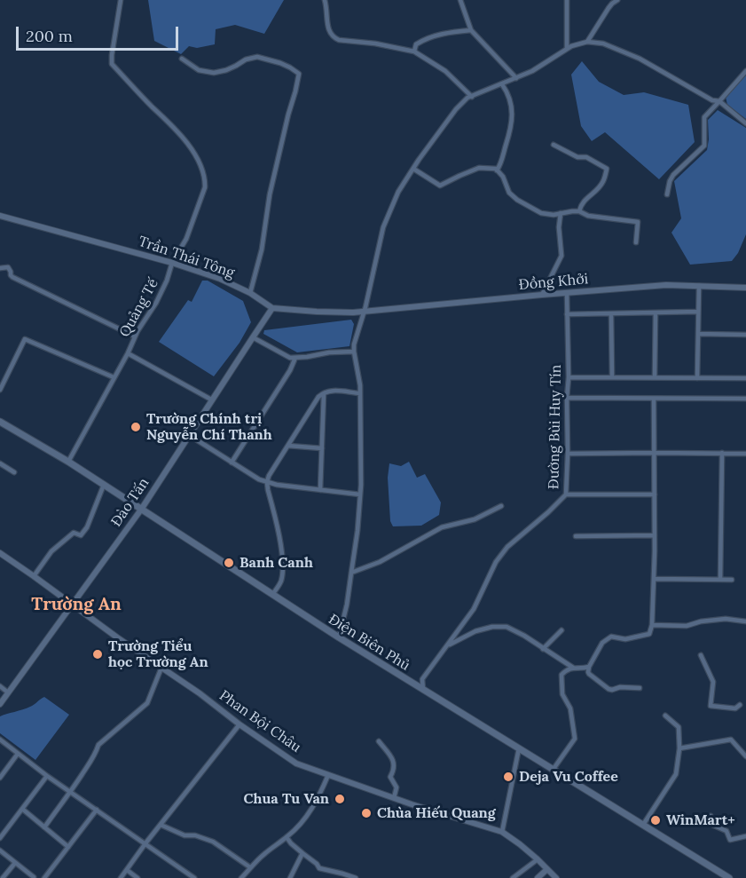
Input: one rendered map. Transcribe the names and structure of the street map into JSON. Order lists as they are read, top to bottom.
{
  "streets": {
    "main road": ["Điện Biên Phủ"],
    "street": [
      "Trần Thái Tông",
      "Đồng Khởi",
      "Quảng Tế",
      "Đường Bùi Huy Tín",
      "Đào Tấn",
      "Phan Bội Châu"
    ]
  },
  "crossings": [
    ["Trần Thái Tông", "Quảng Tế"],
    ["Trần Thái Tông", "Đào Tấn"],
    ["Đồng Khởi", "Đường Bùi Huy Tín"],
    ["Quảng Tế", "Điện Biên Phủ"],
    ["Đường Bùi Huy Tín", "Điện Biên Phủ"],
    ["Đào Tấn", "Điện Biên Phủ"],
    ["Đào Tấn", "Phan Bội Châu"]
  ],
  "districts": ["Trường An"],
  "places": [
    "Trường Chính trị Nguyễn Chí Thanh",
    "Banh Canh",
    "Trường Tiểu học Trường An",
    "Deja Vu Coffee",
    "Chua Tu Van",
    "Chùa Hiếu Quang",
    "WinMart+"
  ],
  "scale_bar": "200 m"
}
